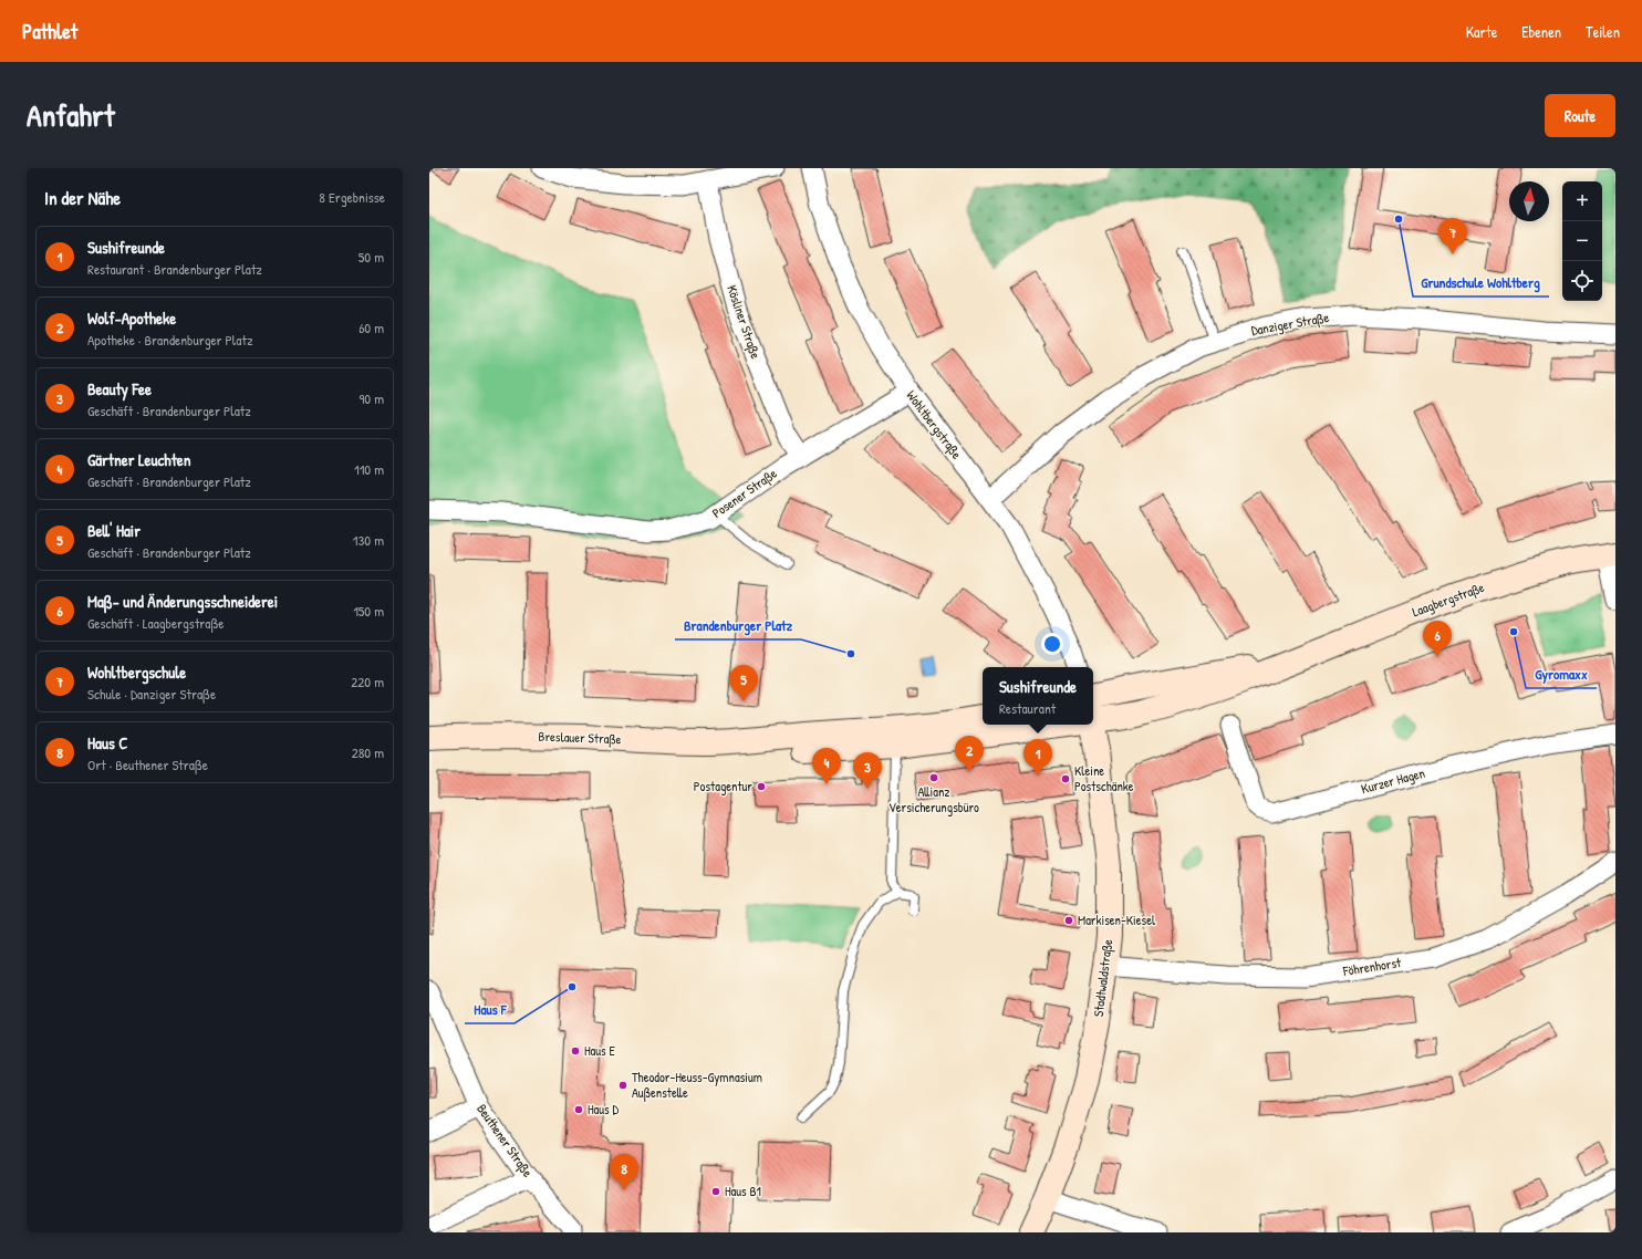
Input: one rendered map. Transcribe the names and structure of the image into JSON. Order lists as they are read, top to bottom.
{
  "streets": {
    "street": [
      "Kösliner Straße",
      "Danziger Straße",
      "Wohltbergstraße",
      "Posener Straße",
      "Laagbergstraße",
      "Breslauer Straße",
      "Kurzer Hagen",
      "Föhrenhorst",
      "Stadtwaldstraße",
      "Beuthener Straße"
    ]
  },
  "crossings": [
    ["Kösliner Straße", "Posener Straße"],
    ["Danziger Straße", "Wohltbergstraße"],
    ["Wohltbergstraße", "Posener Straße"],
    ["Laagbergstraße", "Breslauer Straße"],
    ["Föhrenhorst", "Stadtwaldstraße"]
  ],
  "places": [
    "Grundschule Wohltberg",
    "Gyromaxx",
    "Brandenburger Platz",
    "Allianz Versicherungsbüro",
    "Kleine Postschänke",
    "Postagentur",
    "Markisen-Kiesel",
    "Haus F",
    "Haus E",
    "Theodor-Heuss-Gymnasium Außenstelle",
    "Haus D",
    "Haus B1"
  ],
  "north": "top",
  "page": {
    "header": "Pathlet",
    "nav": ["Karte", "Ebenen", "Teilen"],
    "title": "Anfahrt",
    "buttons": "Route",
    "heading": ["In der Nähe", "8 Ergebnisse"],
    "map_buttons": ["+", "−"],
    "pins": [
      "7",
      "6",
      "5",
      "2",
      "1",
      "4",
      "3",
      "8"
    ],
    "list": [
      {
        "mark": "1",
        "name": "Sushifreunde",
        "note": "Restaurant · Brandenburger Platz",
        "value": "50 m"
      },
      {
        "mark": "2",
        "name": "Wolf-Apotheke",
        "note": "Apotheke · Brandenburger Platz",
        "value": "60 m"
      },
      {
        "mark": "3",
        "name": "Beauty Fee",
        "note": "Geschäft · Brandenburger Platz",
        "value": "90 m"
      },
      {
        "mark": "4",
        "name": "Gärtner Leuchten",
        "note": "Geschäft · Brandenburger Platz",
        "value": "110 m"
      },
      {
        "mark": "5",
        "name": "Bell' Hair",
        "note": "Geschäft · Brandenburger Platz",
        "value": "130 m"
      },
      {
        "mark": "6",
        "name": "Maß- und Änderungsschneiderei",
        "note": "Geschäft · Laagbergstraße",
        "value": "150 m"
      },
      {
        "mark": "7",
        "name": "Wohltbergschule",
        "note": "Schule · Danziger Straße",
        "value": "220 m"
      },
      {
        "mark": "8",
        "name": "Haus C",
        "note": "Ort · Beuthener Straße",
        "value": "280 m"
      }
    ],
    "popup": ["Sushifreunde", "Restaurant"]
  }
}
